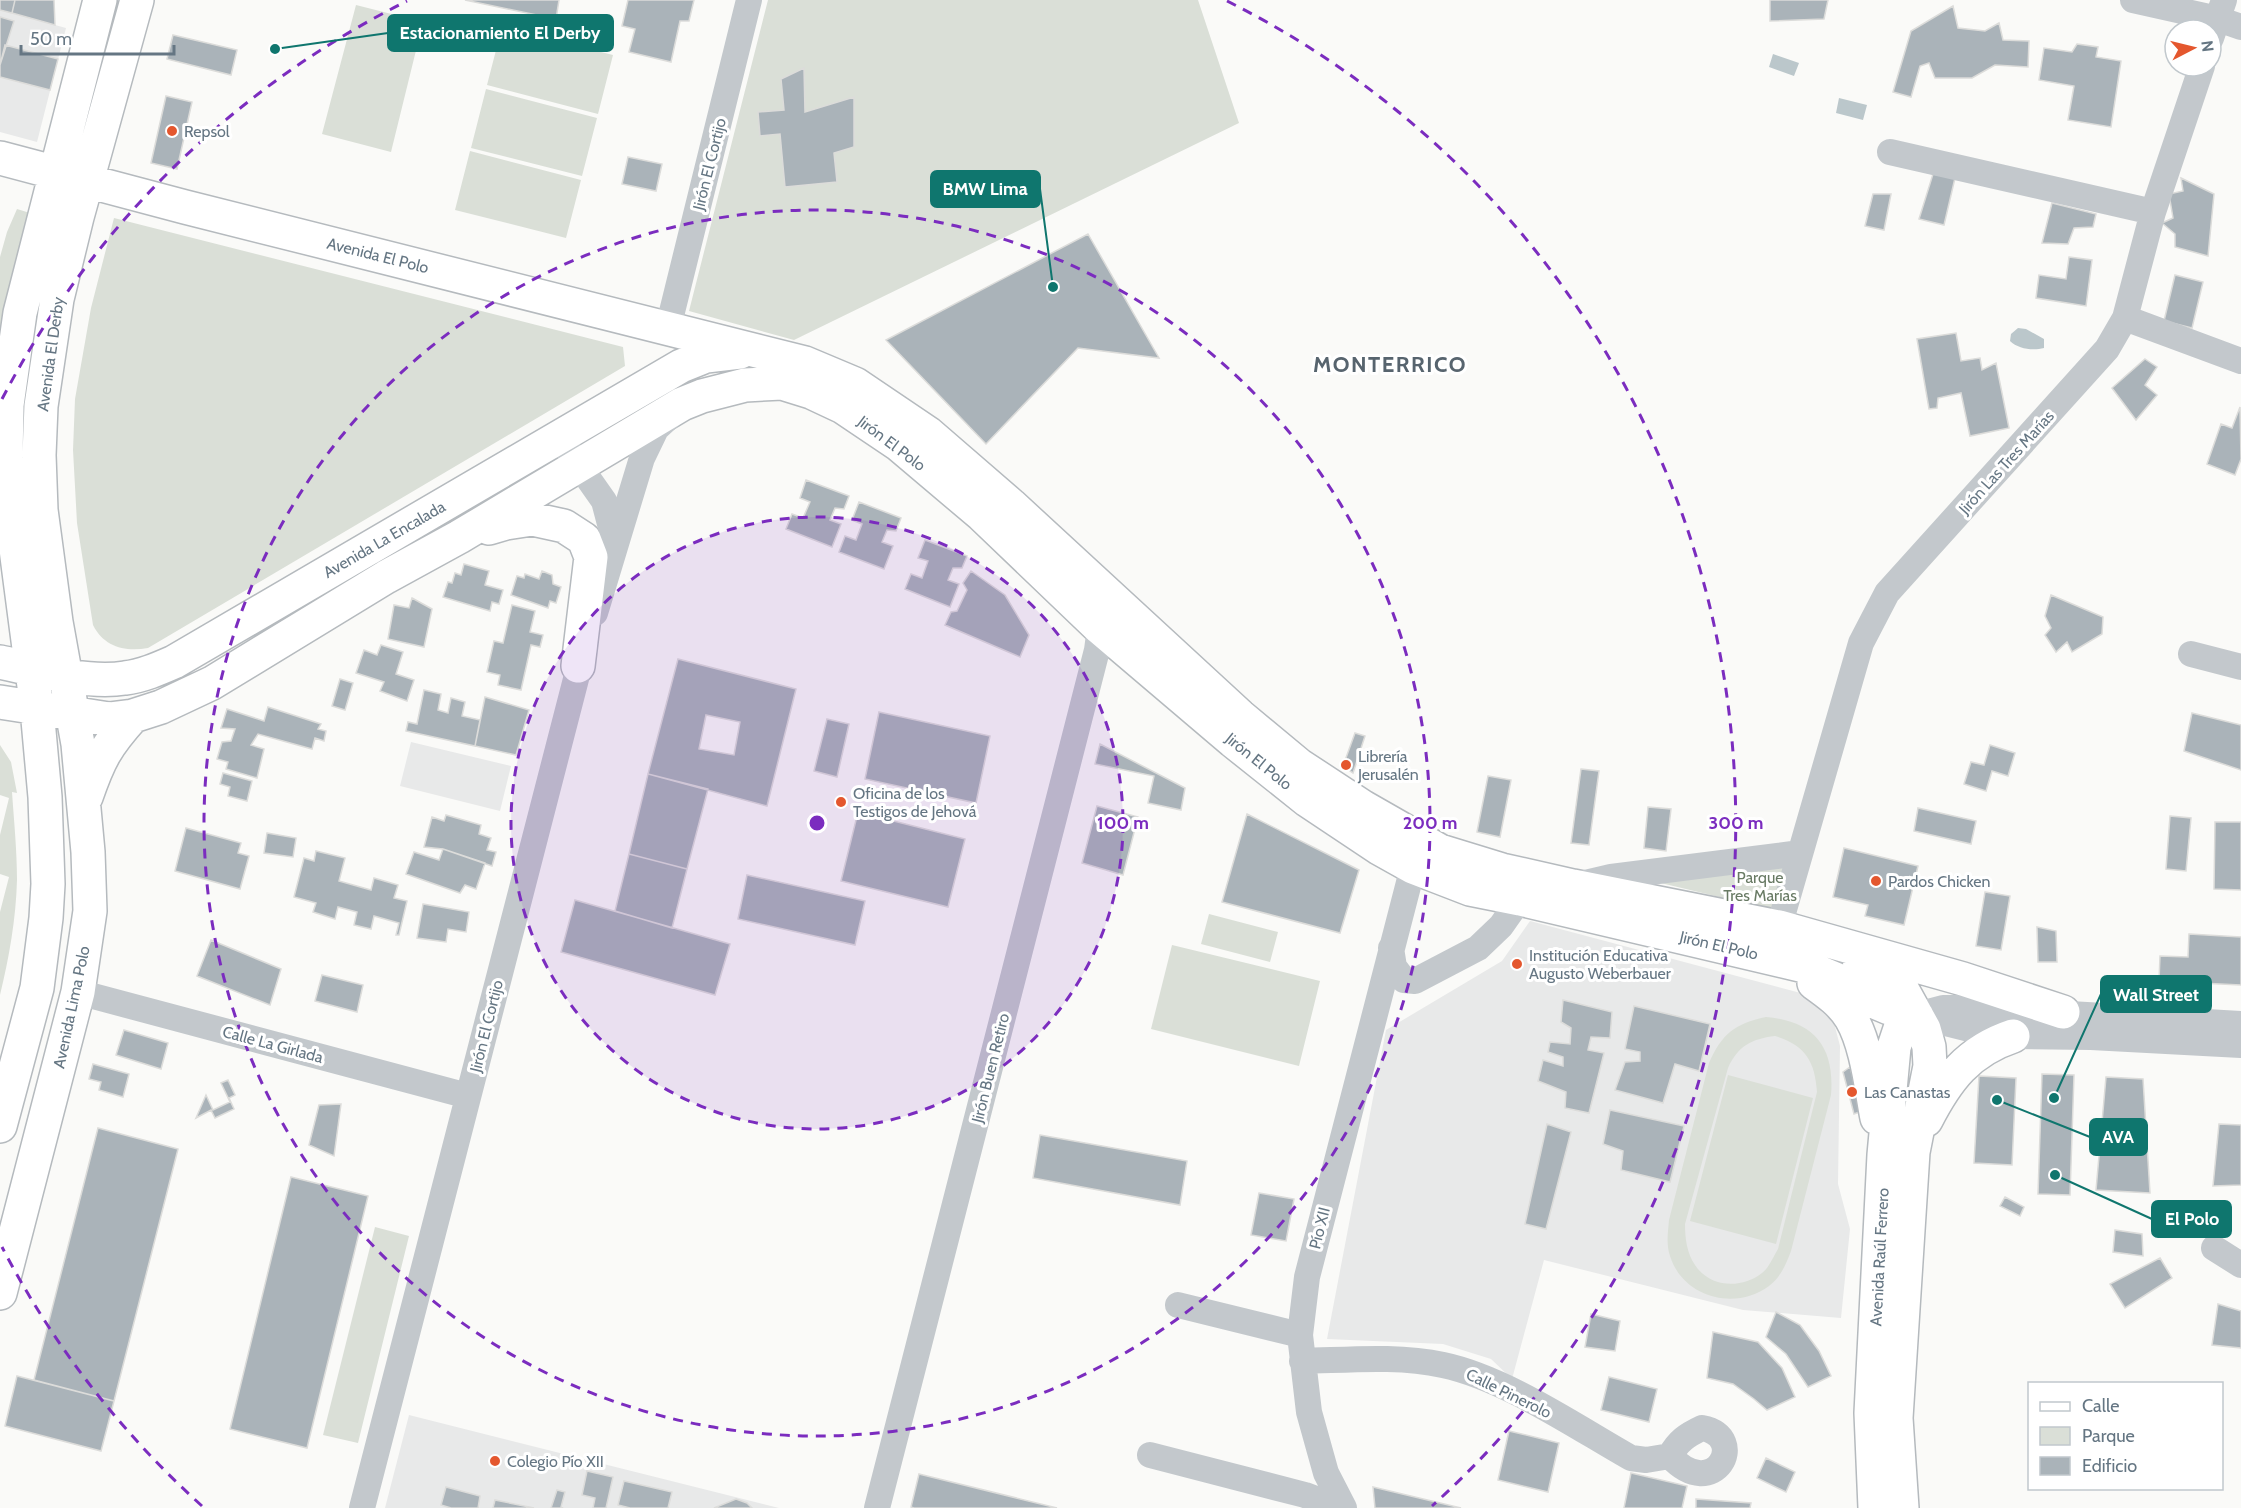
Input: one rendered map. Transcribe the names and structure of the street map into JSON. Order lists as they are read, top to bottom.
{
  "streets": {
    "main road": [
      "Avenida El Polo",
      "Avenida El Derby",
      "Jirón El Polo",
      "Avenida La Encalada",
      "Avenida Lima Polo",
      "Avenida Raúl Ferrero"
    ],
    "street": [
      "Jirón El Cortijo",
      "Jirón Las Tres Marías",
      "Calle La Girlada",
      "Jirón Buen Retiro",
      "Pío XII",
      "Calle Pinerolo"
    ]
  },
  "crossings": [
    ["Jirón El Cortijo", "Avenida El Polo"],
    ["Jirón El Cortijo", "Jirón El Polo"],
    ["Jirón El Cortijo", "Avenida La Encalada"],
    ["Jirón El Cortijo", "Calle La Girlada"],
    ["Avenida El Polo", "Avenida El Derby"],
    ["Avenida El Polo", "Jirón El Polo"],
    ["Avenida El Polo", "Avenida La Encalada"],
    ["Avenida El Derby", "Avenida La Encalada"],
    ["Avenida El Derby", "Avenida Lima Polo"],
    ["Jirón El Polo", "Jirón Las Tres Marías"],
    ["Jirón El Polo", "Avenida La Encalada"],
    ["Jirón El Polo", "Jirón Buen Retiro"],
    ["Jirón El Polo", "Pío XII"],
    ["Jirón El Polo", "Avenida Raúl Ferrero"],
    ["Avenida La Encalada", "Avenida Lima Polo"],
    ["Avenida Lima Polo", "Calle La Girlada"],
    ["Pío XII", "Calle Pinerolo"]
  ],
  "districts": ["MONTERRICO"],
  "parks": ["Parque Tres Marías"],
  "places": [
    "Estacionamiento El Derby",
    "Repsol",
    "BMW Lima",
    "Librería Jerusalén",
    "Oficina de los Testigos de Jehová",
    "Pardos Chicken",
    "Institución Educativa Augusto Weberbauer",
    "Las Canastas",
    "Wall Street",
    "AVA",
    "El Polo",
    "Colegio Pío XII"
  ],
  "legend": ["Calle", "Parque", "Edificio"],
  "scale_bar": "50 m",
  "north": "right",
  "rings": ["100 m", "200 m", "300 m"]
}
